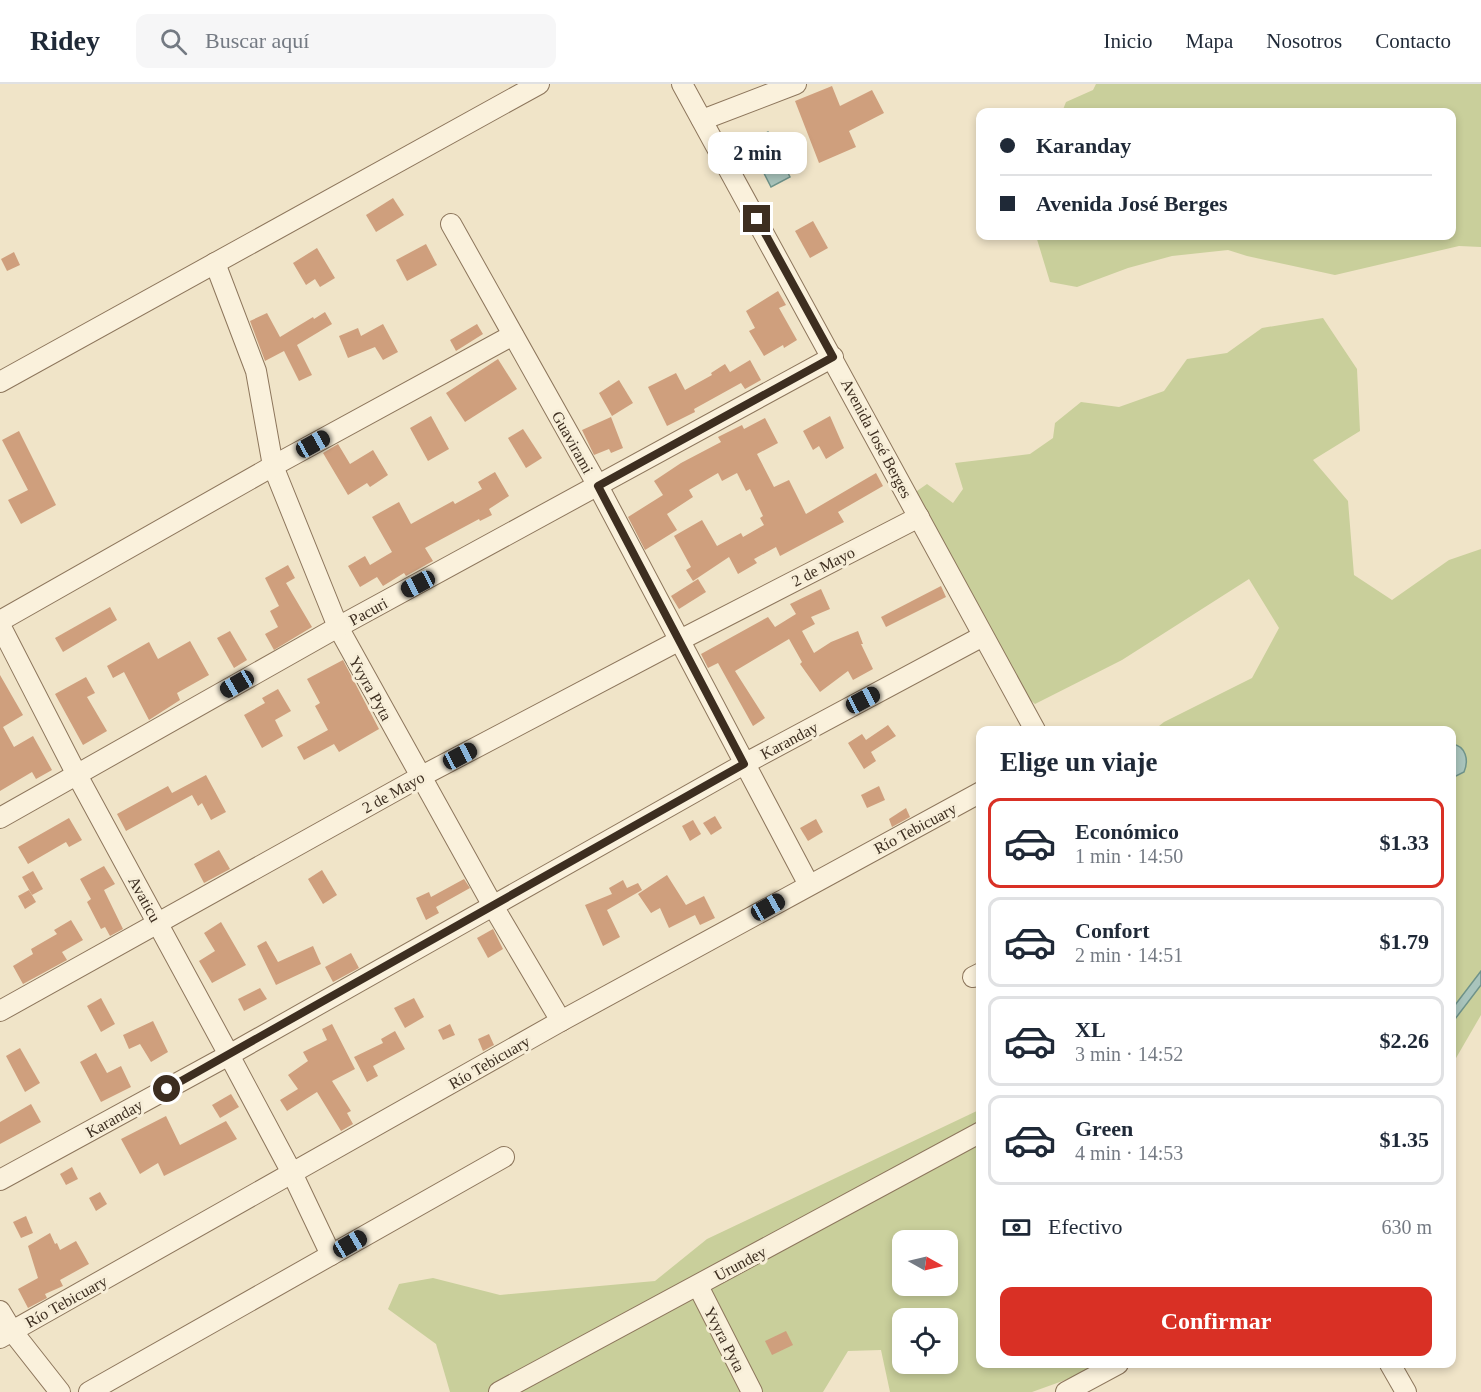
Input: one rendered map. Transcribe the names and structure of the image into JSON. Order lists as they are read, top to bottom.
{
  "streets": {
    "street": [
      "Avenida José Berges",
      "Guavirami",
      "2 de Mayo",
      "Pacuri",
      "Yvyra Pyta",
      "Karanday",
      "Río Tebicuary",
      "Avaticu",
      "Urundey"
    ]
  },
  "crossings": [
    ["Avenida José Berges", "2 de Mayo"],
    ["Avenida José Berges", "Pacuri"],
    ["Avenida José Berges", "Karanday"],
    ["Guavirami", "2 de Mayo"],
    ["Guavirami", "Pacuri"],
    ["Guavirami", "Karanday"],
    ["Guavirami", "Río Tebicuary"],
    ["2 de Mayo", "Yvyra Pyta"],
    ["2 de Mayo", "Avaticu"],
    ["Pacuri", "Yvyra Pyta"],
    ["Pacuri", "Avaticu"],
    ["Yvyra Pyta", "Karanday"],
    ["Yvyra Pyta", "Río Tebicuary"],
    ["Yvyra Pyta", "Urundey"],
    ["Karanday", "Avaticu"],
    ["Río Tebicuary", "Avaticu"]
  ],
  "north": "right",
  "page": {
    "header": "Ridey",
    "search": "Buscar aquí",
    "nav": [
      "Inicio",
      "Mapa",
      "Nosotros",
      "Contacto"
    ],
    "banner": ["Karanday", "Avenida José Berges"],
    "bubble": "2 min",
    "heading": "Elige un viaje",
    "list": [
      {
        "name": "Económico",
        "note": "1 min · 14:50",
        "value": "$1.33"
      },
      {
        "name": "Confort",
        "note": "2 min · 14:51",
        "value": "$1.79"
      },
      {
        "name": "XL",
        "note": "3 min · 14:52",
        "value": "$2.26"
      },
      {
        "name": "Green",
        "note": "4 min · 14:53",
        "value": "$1.35"
      }
    ],
    "pay": ["Efectivo", "630 m"],
    "buttons": "Confirmar"
  }
}
